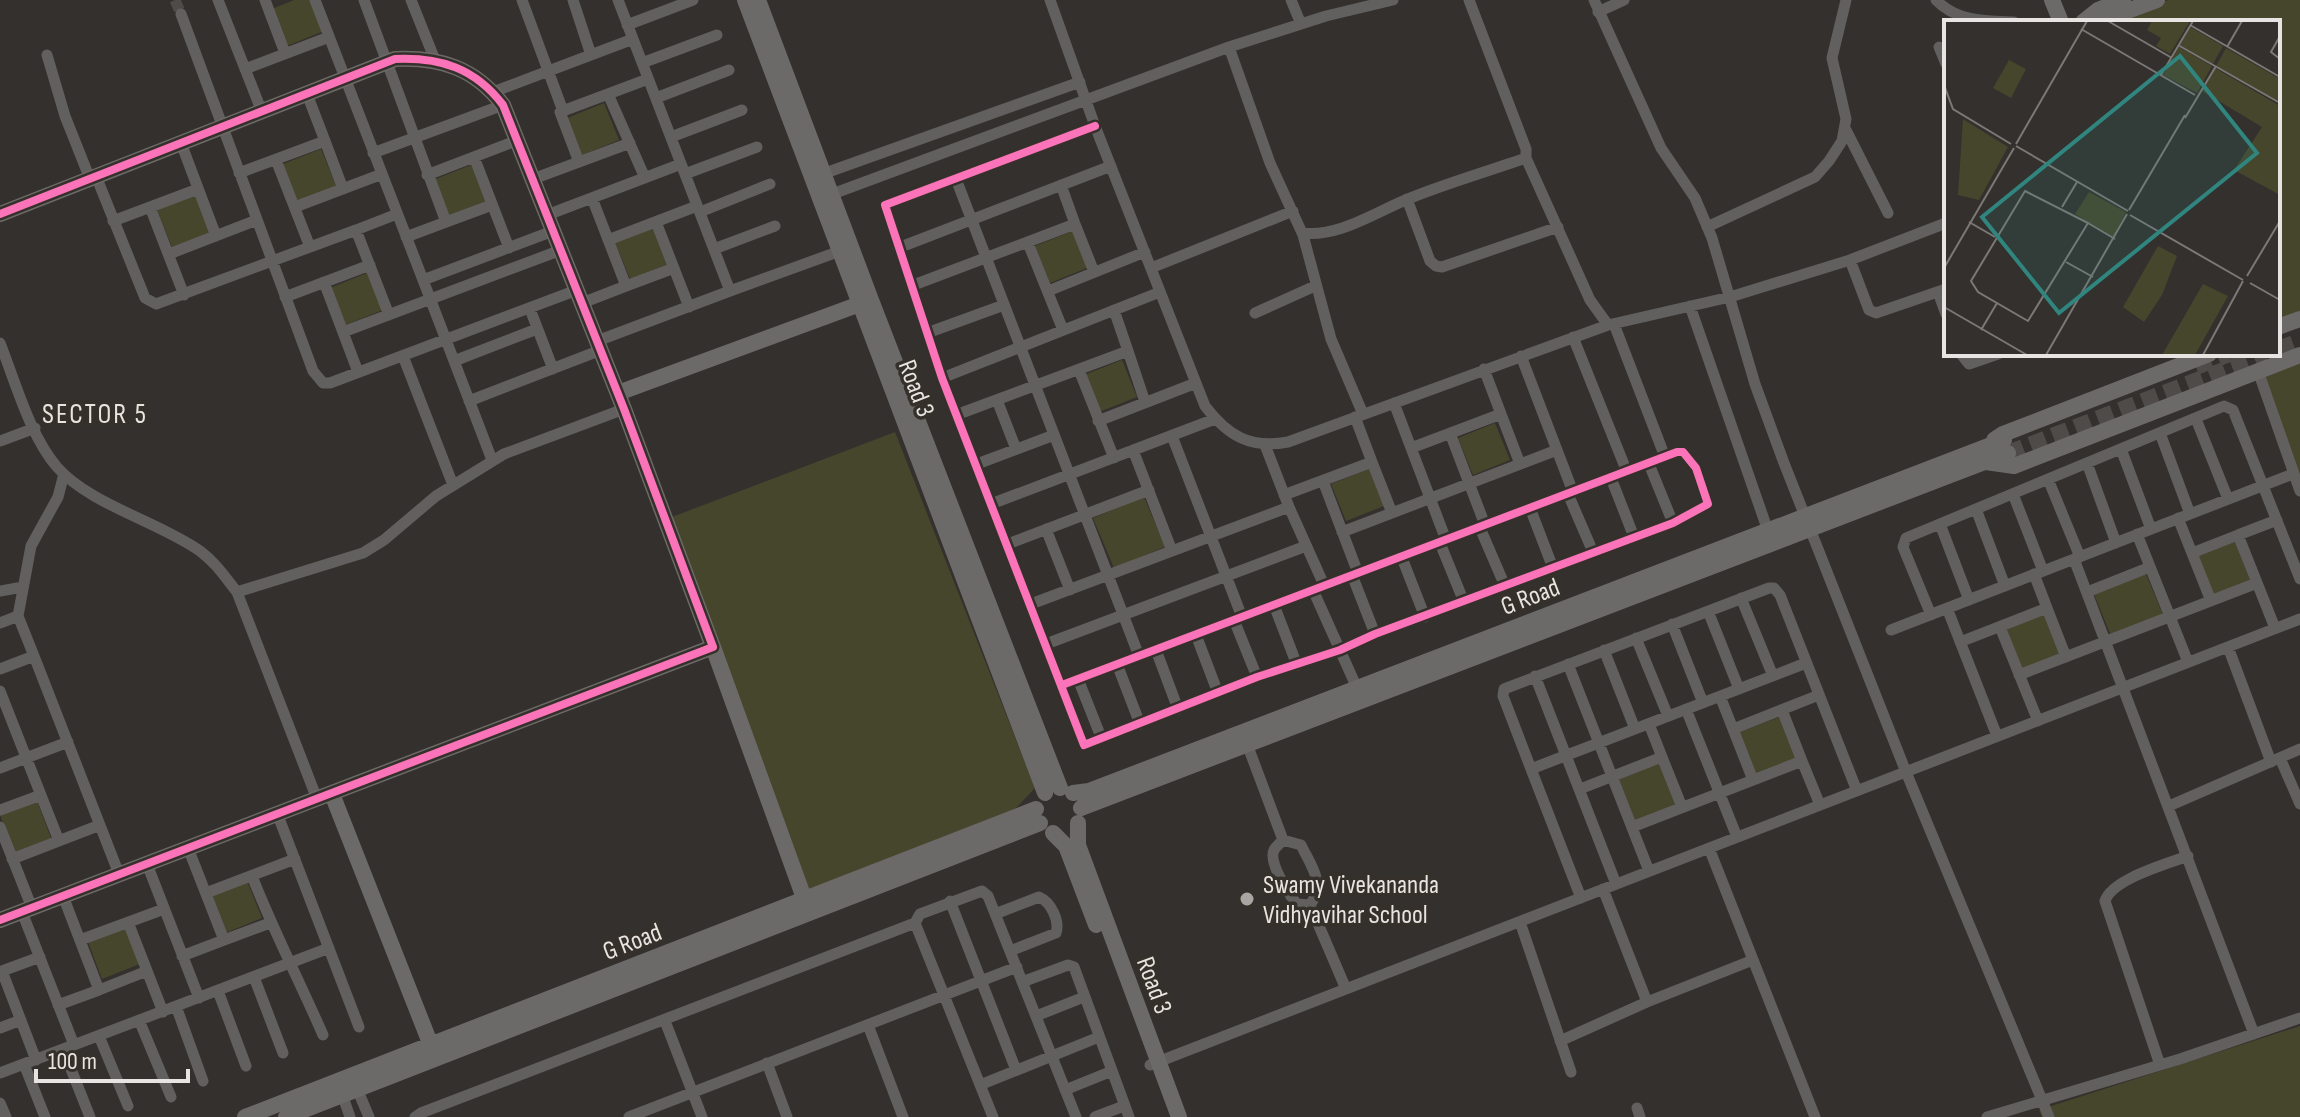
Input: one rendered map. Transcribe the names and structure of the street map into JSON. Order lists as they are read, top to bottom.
{
  "streets": {
    "street": ["Road 3", "G Road"]
  },
  "crossings": [
    ["Road 3", "G Road"]
  ],
  "districts": ["SECTOR 5"],
  "places": ["Swamy Vivekananda Vidhyavihar School"],
  "scale_bar": "100 m"
}
